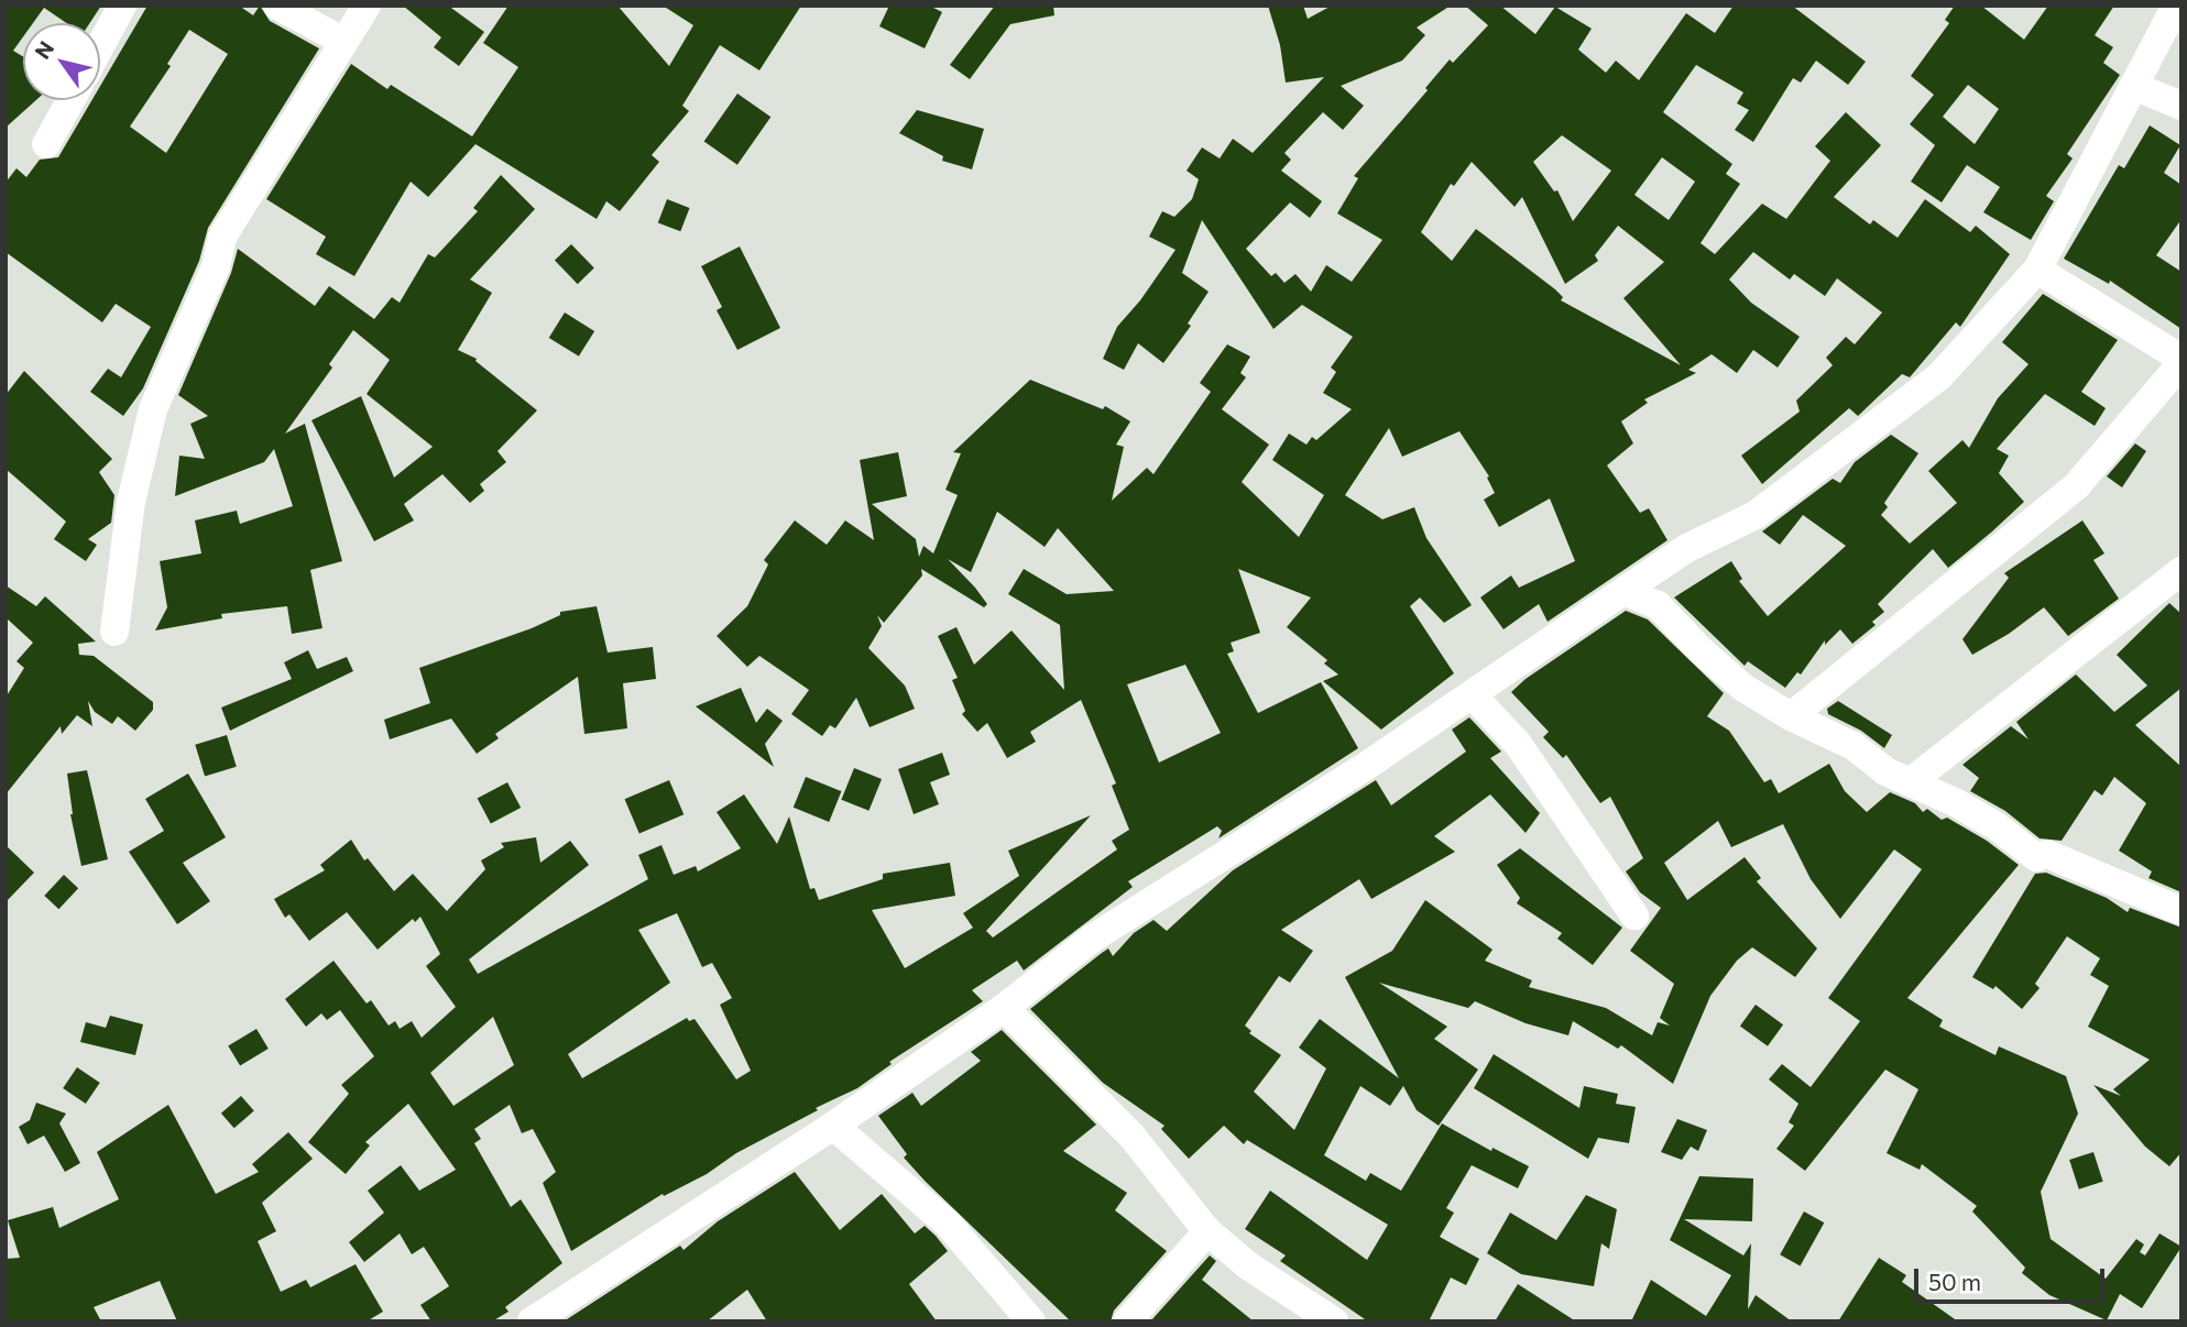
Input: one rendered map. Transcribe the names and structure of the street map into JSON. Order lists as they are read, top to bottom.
{
  "scale_bar": "50 m",
  "north": "top left"
}
